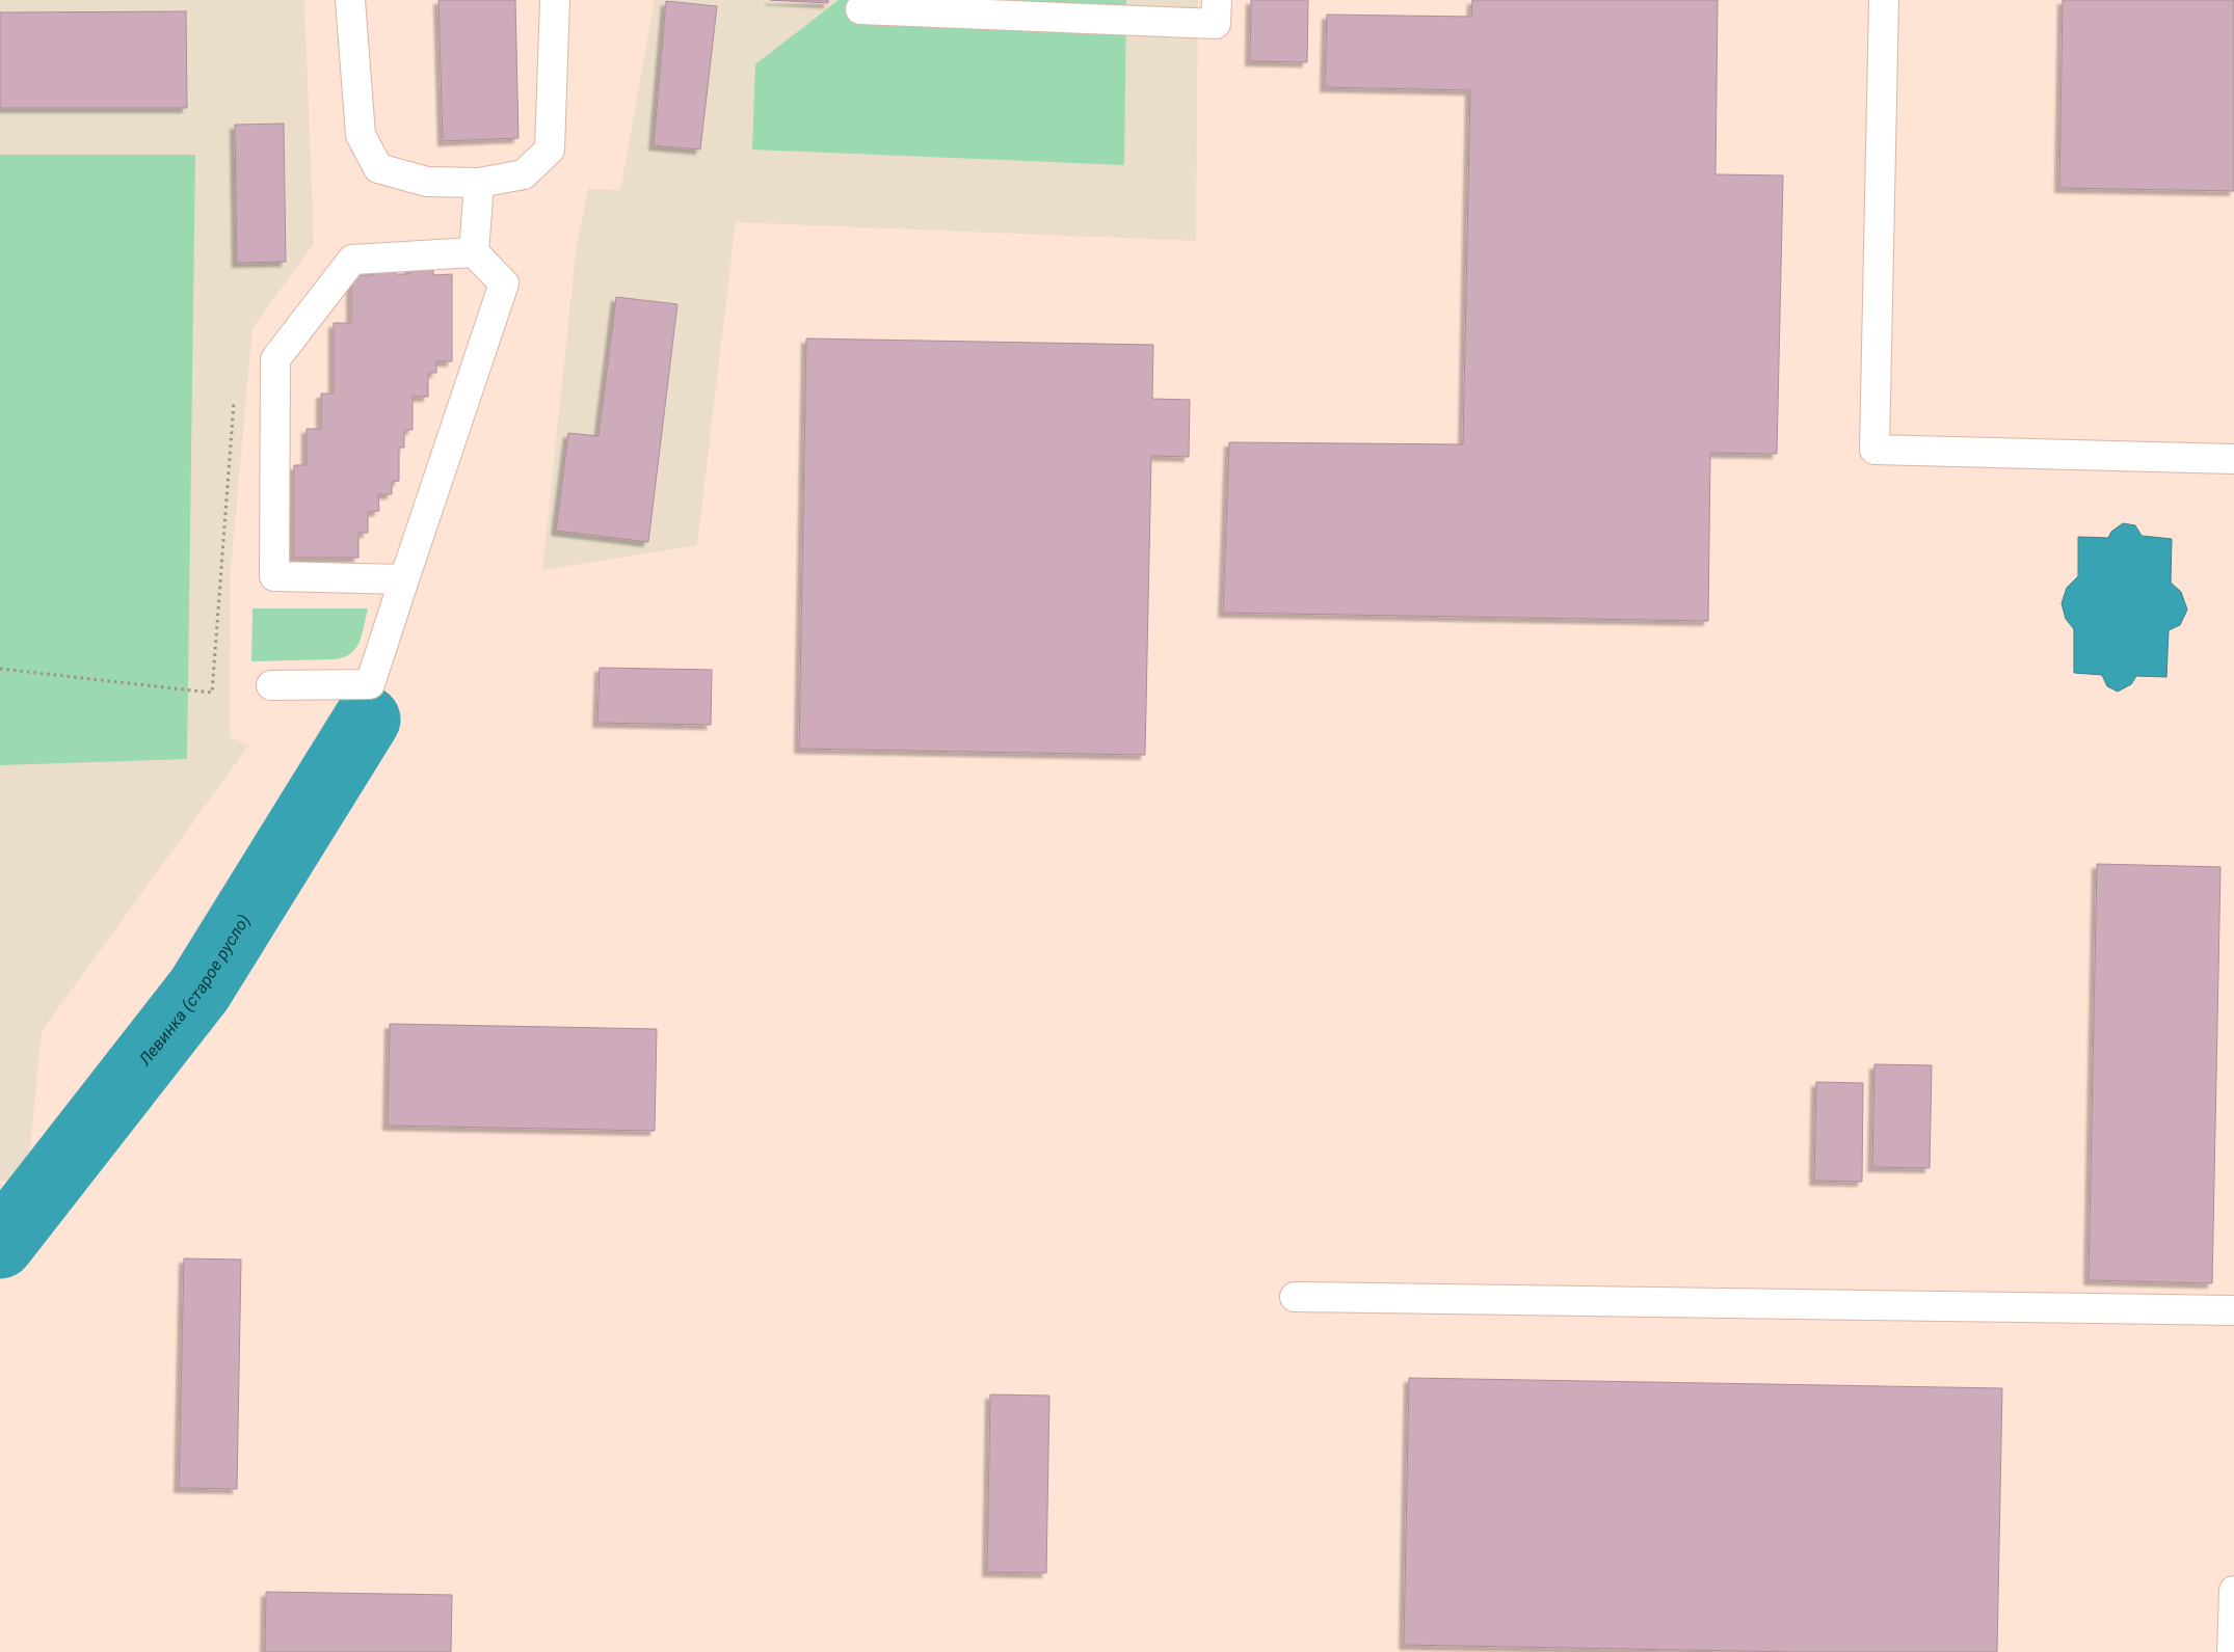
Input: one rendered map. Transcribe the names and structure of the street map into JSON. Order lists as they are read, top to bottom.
{
  "water": ["Левинка (старое русло)"]
}
